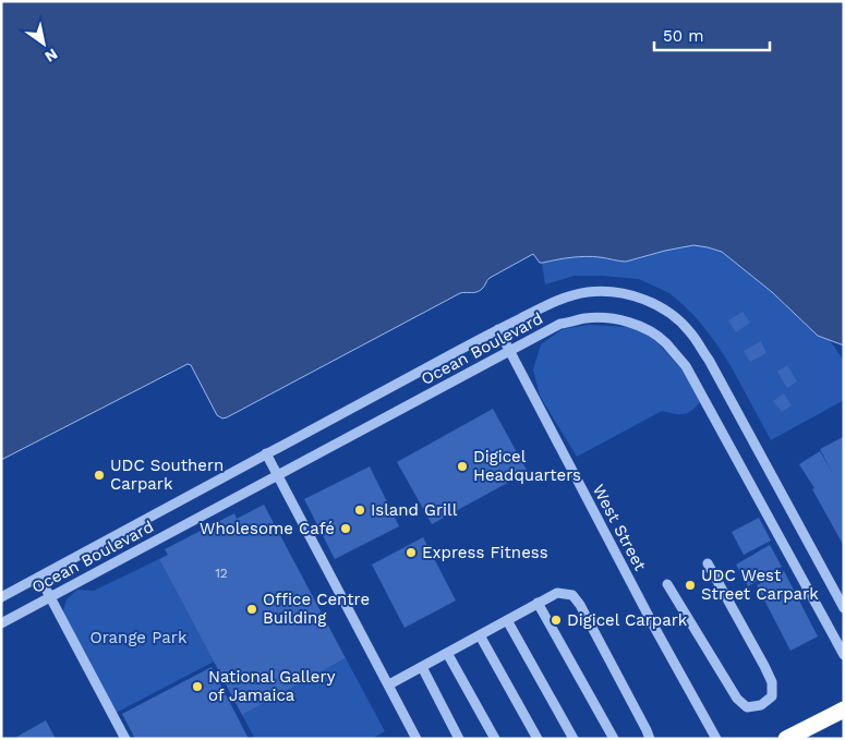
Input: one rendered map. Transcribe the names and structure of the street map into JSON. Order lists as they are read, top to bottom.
{
  "streets": {
    "street": ["Ocean Boulevard", "West Street"]
  },
  "crossings": [
    ["Ocean Boulevard", "West Street"]
  ],
  "parks": ["Orange Park"],
  "places": [
    "Digicel Headquarters",
    "UDC Southern Carpark",
    "Island Grill",
    "Wholesome Café",
    "Express Fitness",
    "UDC West Street Carpark",
    "Office Centre Building",
    "Digicel Carpark",
    "National Gallery of Jamaica"
  ],
  "house_numbers": ["12"],
  "scale_bar": "50 m",
  "north": "bottom right"
}
